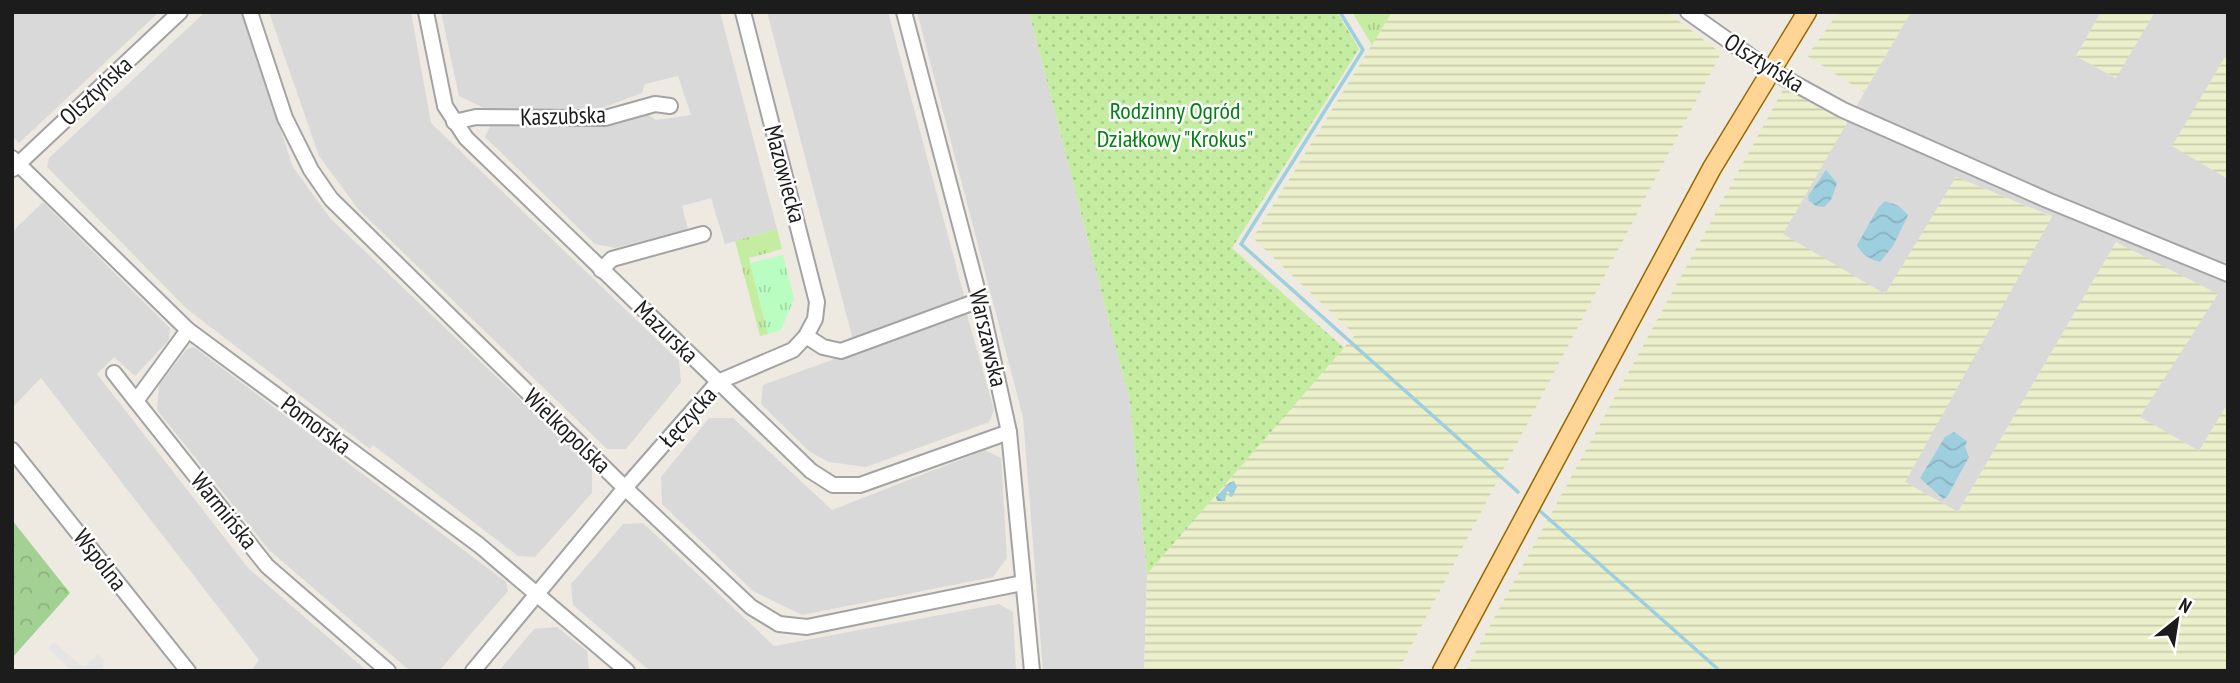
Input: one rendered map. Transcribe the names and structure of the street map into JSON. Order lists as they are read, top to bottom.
{
  "streets": {
    "street": [
      "Olsztyńska",
      "Kaszubska",
      "Mazowiecka",
      "Mazurska",
      "Warszawska",
      "Łęczycka",
      "Pomorska",
      "Wielkopolska",
      "Warmińska",
      "Wspólna"
    ]
  },
  "crossings": [
    ["Olsztyńska", "Pomorska"],
    ["Kaszubska", "Mazurska"],
    ["Mazowiecka", "Łęczycka"],
    ["Mazurska", "Warszawska"],
    ["Mazurska", "Łęczycka"],
    ["Warszawska", "Wielkopolska"],
    ["Łęczycka", "Pomorska"],
    ["Łęczycka", "Wielkopolska"]
  ],
  "parks": ["Rodzinny Ogród Działkowy \"Krokus\""],
  "north": "top right"
}
